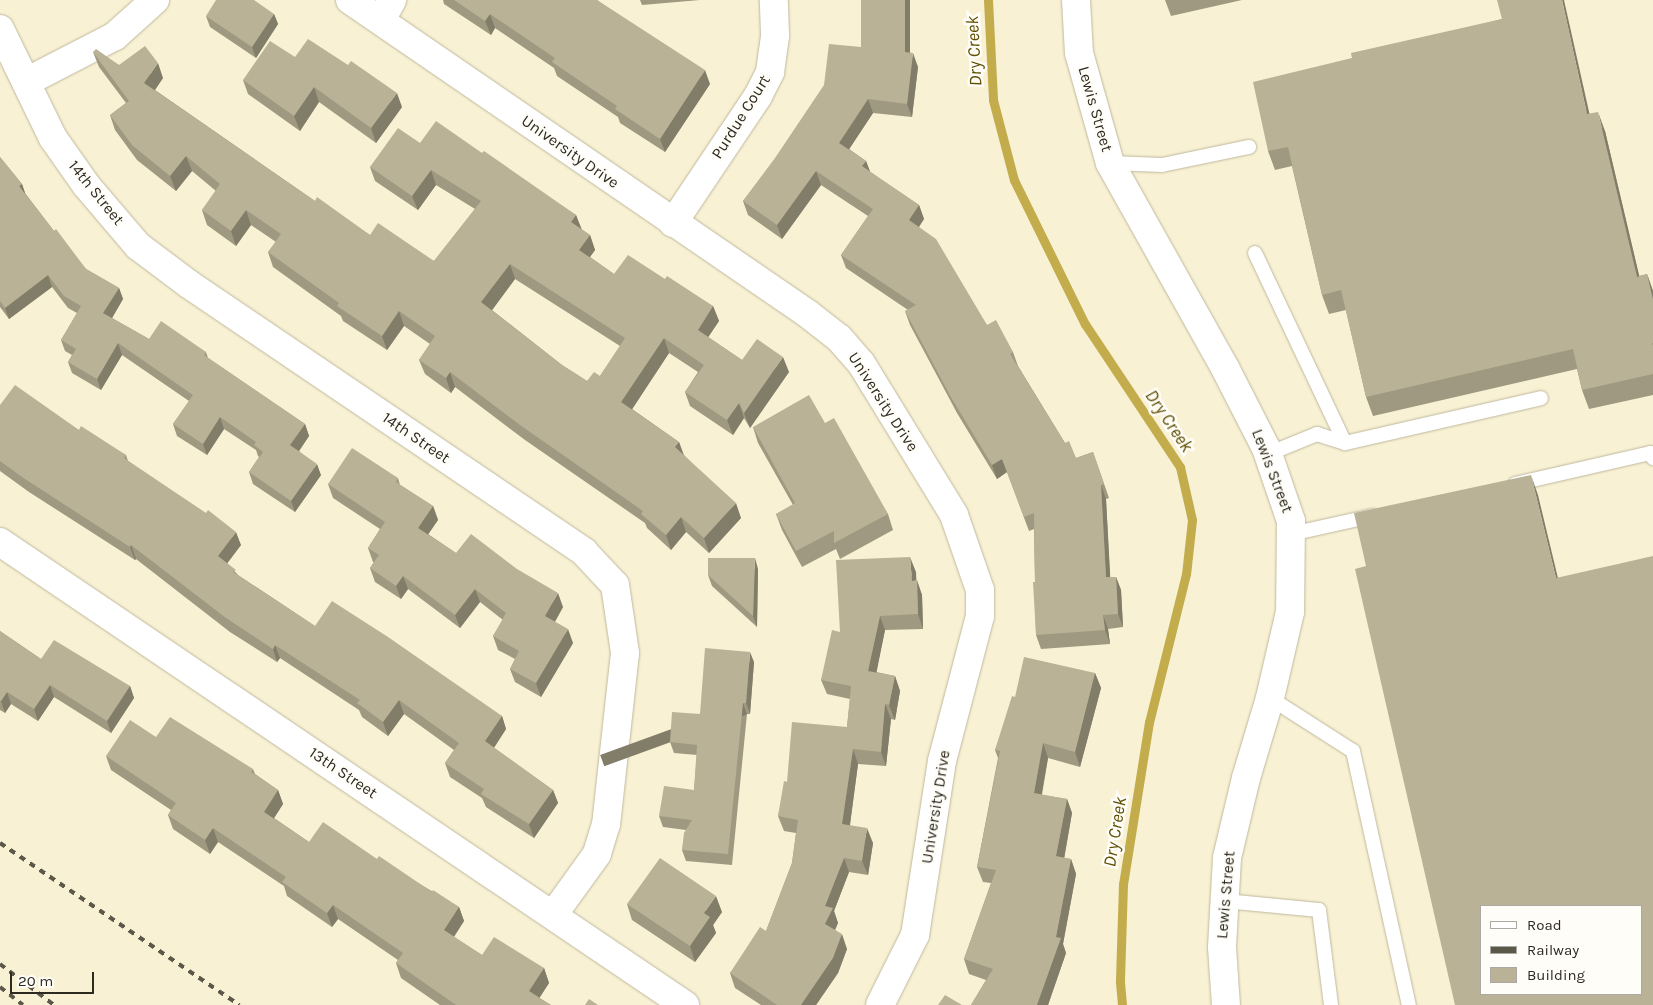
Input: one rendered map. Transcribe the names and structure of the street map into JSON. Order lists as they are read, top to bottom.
{
  "streets": {
    "street": [
      "Lewis Street",
      "Purdue Court",
      "University Drive",
      "14th Street",
      "13th Street"
    ]
  },
  "crossings": [
    ["Purdue Court", "University Drive"],
    ["14th Street", "13th Street"]
  ],
  "water": ["Dry Creek"],
  "legend": ["Road", "Railway", "Building"],
  "scale_bar": "20 m"
}
